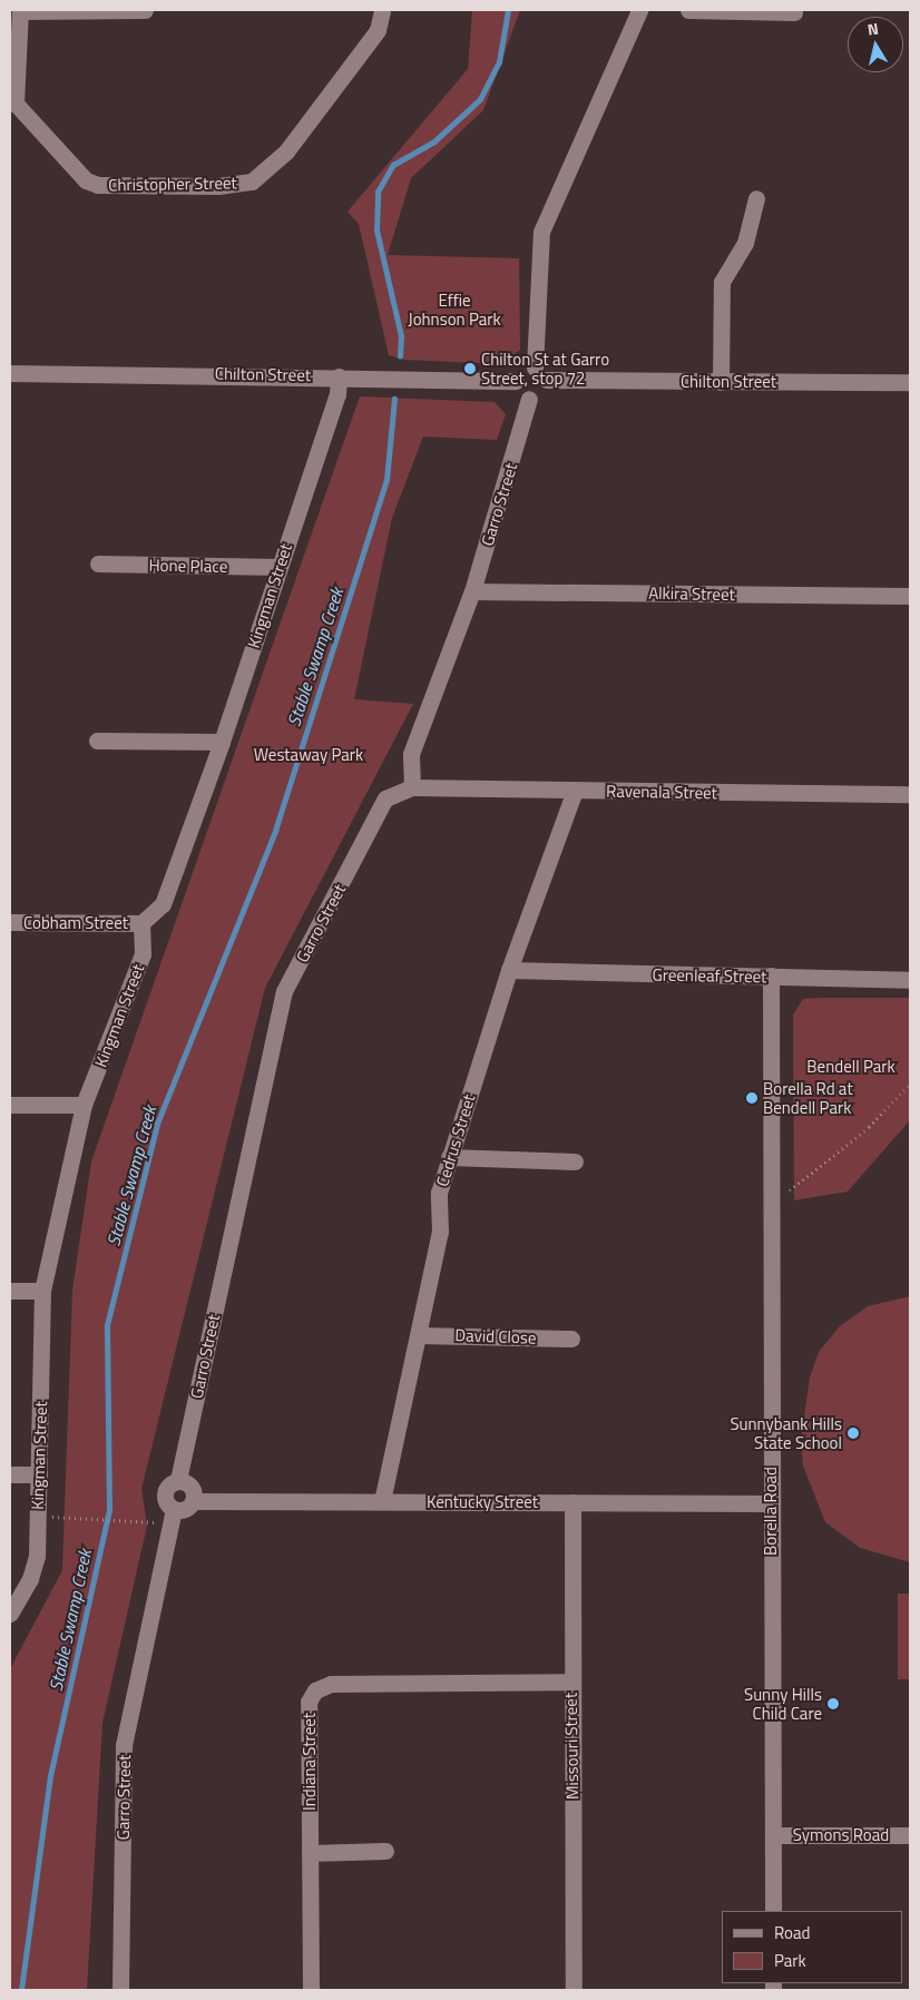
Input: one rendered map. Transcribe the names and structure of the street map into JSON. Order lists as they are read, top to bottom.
{
  "streets": {
    "street": [
      "Christopher Street",
      "Chilton Street",
      "Garro Street",
      "Hone Place",
      "Alkira Street",
      "Kingman Street",
      "Ravenala Street",
      "Cobham Street",
      "Greenleaf Street",
      "Cedrus Street",
      "David Close",
      "Kentucky Street",
      "Borella Road",
      "Missouri Street",
      "Indiana Street",
      "Symons Road"
    ]
  },
  "crossings": [
    ["Chilton Street", "Garro Street"],
    ["Chilton Street", "Kingman Street"],
    ["Garro Street", "Alkira Street"],
    ["Garro Street", "Ravenala Street"],
    ["Garro Street", "Kentucky Street"],
    ["Hone Place", "Kingman Street"],
    ["Kingman Street", "Cobham Street"],
    ["Ravenala Street", "Cedrus Street"],
    ["Greenleaf Street", "Cedrus Street"],
    ["Greenleaf Street", "Borella Road"],
    ["Cedrus Street", "David Close"],
    ["Cedrus Street", "Kentucky Street"],
    ["Kentucky Street", "Borella Road"],
    ["Kentucky Street", "Missouri Street"],
    ["Borella Road", "Symons Road"],
    ["Missouri Street", "Indiana Street"]
  ],
  "water": ["Stable Swamp Creek"],
  "parks": ["Effie Johnson Park", "Westaway Park", "Bendell Park"],
  "places": [
    "Chilton St at Garro Street, stop 72",
    "Borella Rd at Bendell Park",
    "Sunnybank Hills State School",
    "Sunny Hills Child Care"
  ],
  "legend": ["Road", "Park"],
  "north": "top"
}
